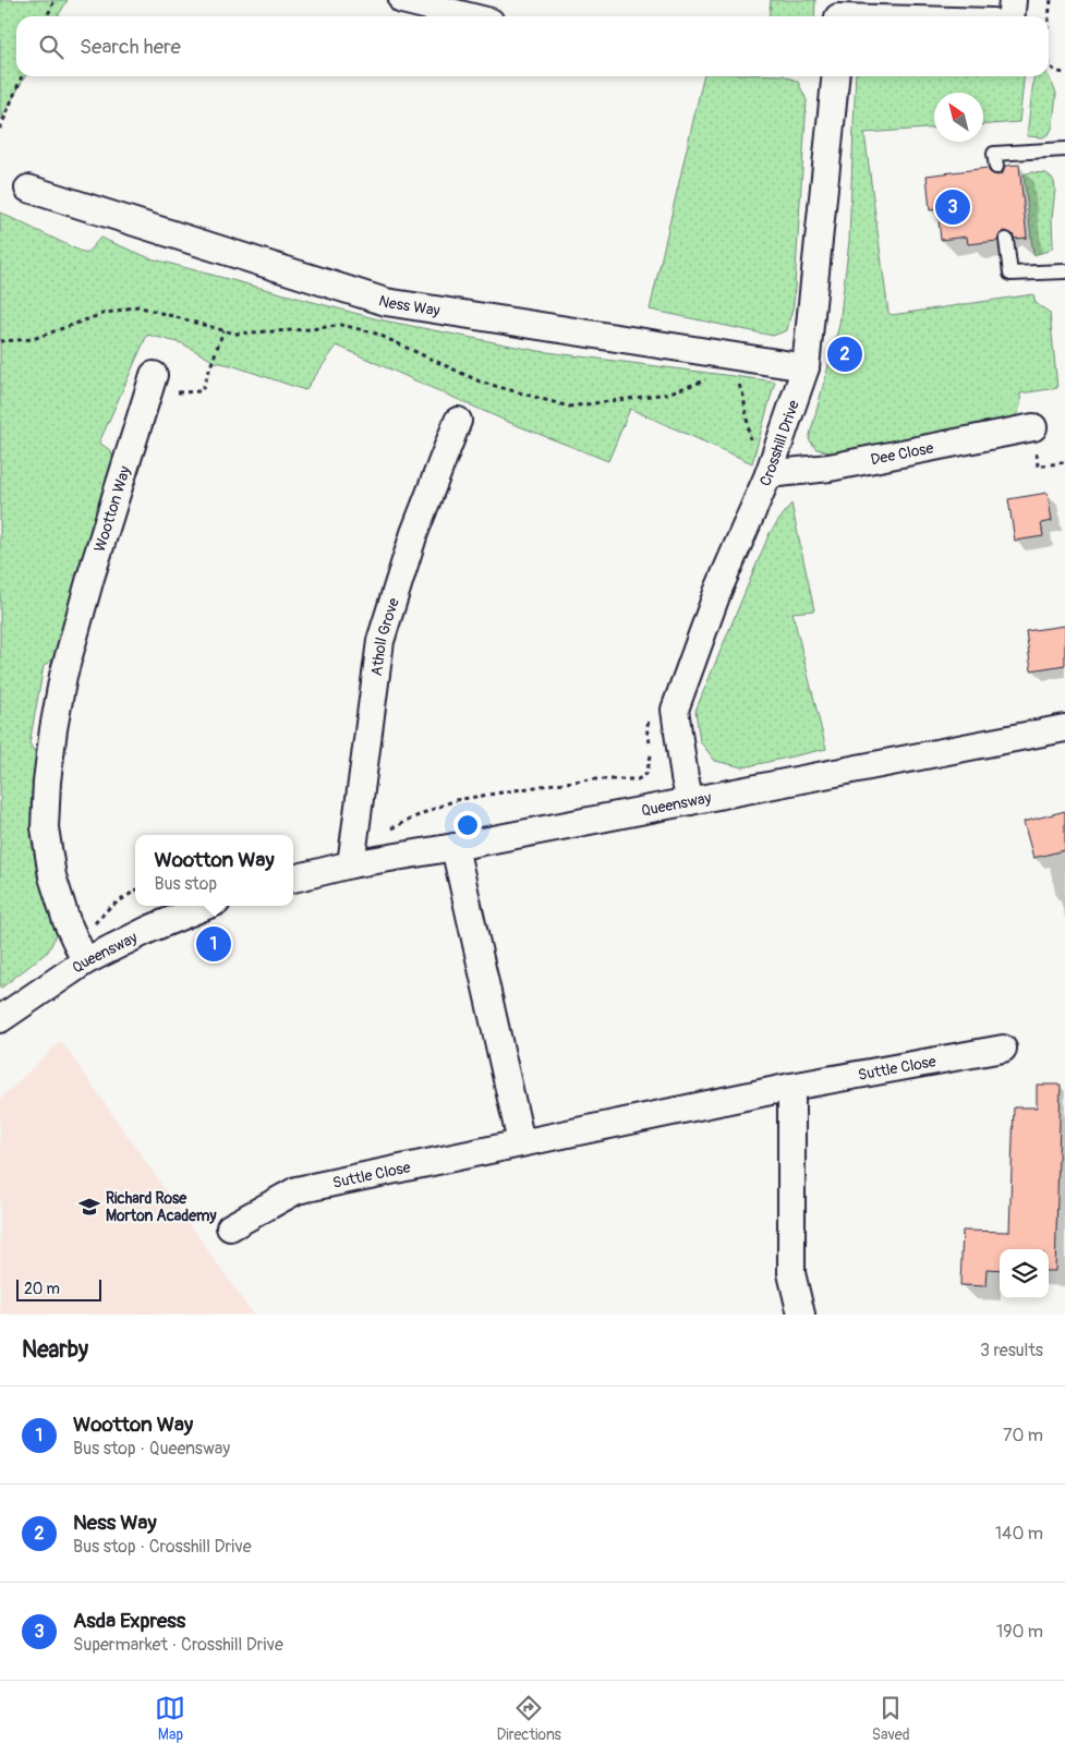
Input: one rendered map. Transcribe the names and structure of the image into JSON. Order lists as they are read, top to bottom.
{
  "streets": {
    "street": [
      "Ness Way",
      "Crosshill Drive",
      "Dee Close",
      "Wootton Way",
      "Atholl Grove",
      "Queensway",
      "Suttle Close"
    ]
  },
  "crossings": [
    ["Ness Way", "Crosshill Drive"],
    ["Crosshill Drive", "Dee Close"],
    ["Crosshill Drive", "Queensway"],
    ["Wootton Way", "Queensway"],
    ["Atholl Grove", "Queensway"]
  ],
  "places": {
    "school or university": ["Richard Rose Morton Academy"]
  },
  "scale_bar": "20 m",
  "north": "top left",
  "page": {
    "search": "Search here",
    "pins": ["3", "2", "1"],
    "popup": ["Wootton Way", "Bus stop"],
    "scale": "20 m",
    "heading": ["Nearby", "3 results"],
    "list": [
      {
        "mark": "1",
        "name": "Wootton Way",
        "note": "Bus stop · Queensway",
        "value": "70 m"
      },
      {
        "mark": "2",
        "name": "Ness Way",
        "note": "Bus stop · Crosshill Drive",
        "value": "140 m"
      },
      {
        "mark": "3",
        "name": "Asda Express",
        "note": "Supermarket · Crosshill Drive",
        "value": "190 m"
      }
    ],
    "nav": ["Map", "Directions", "Saved"]
  }
}
